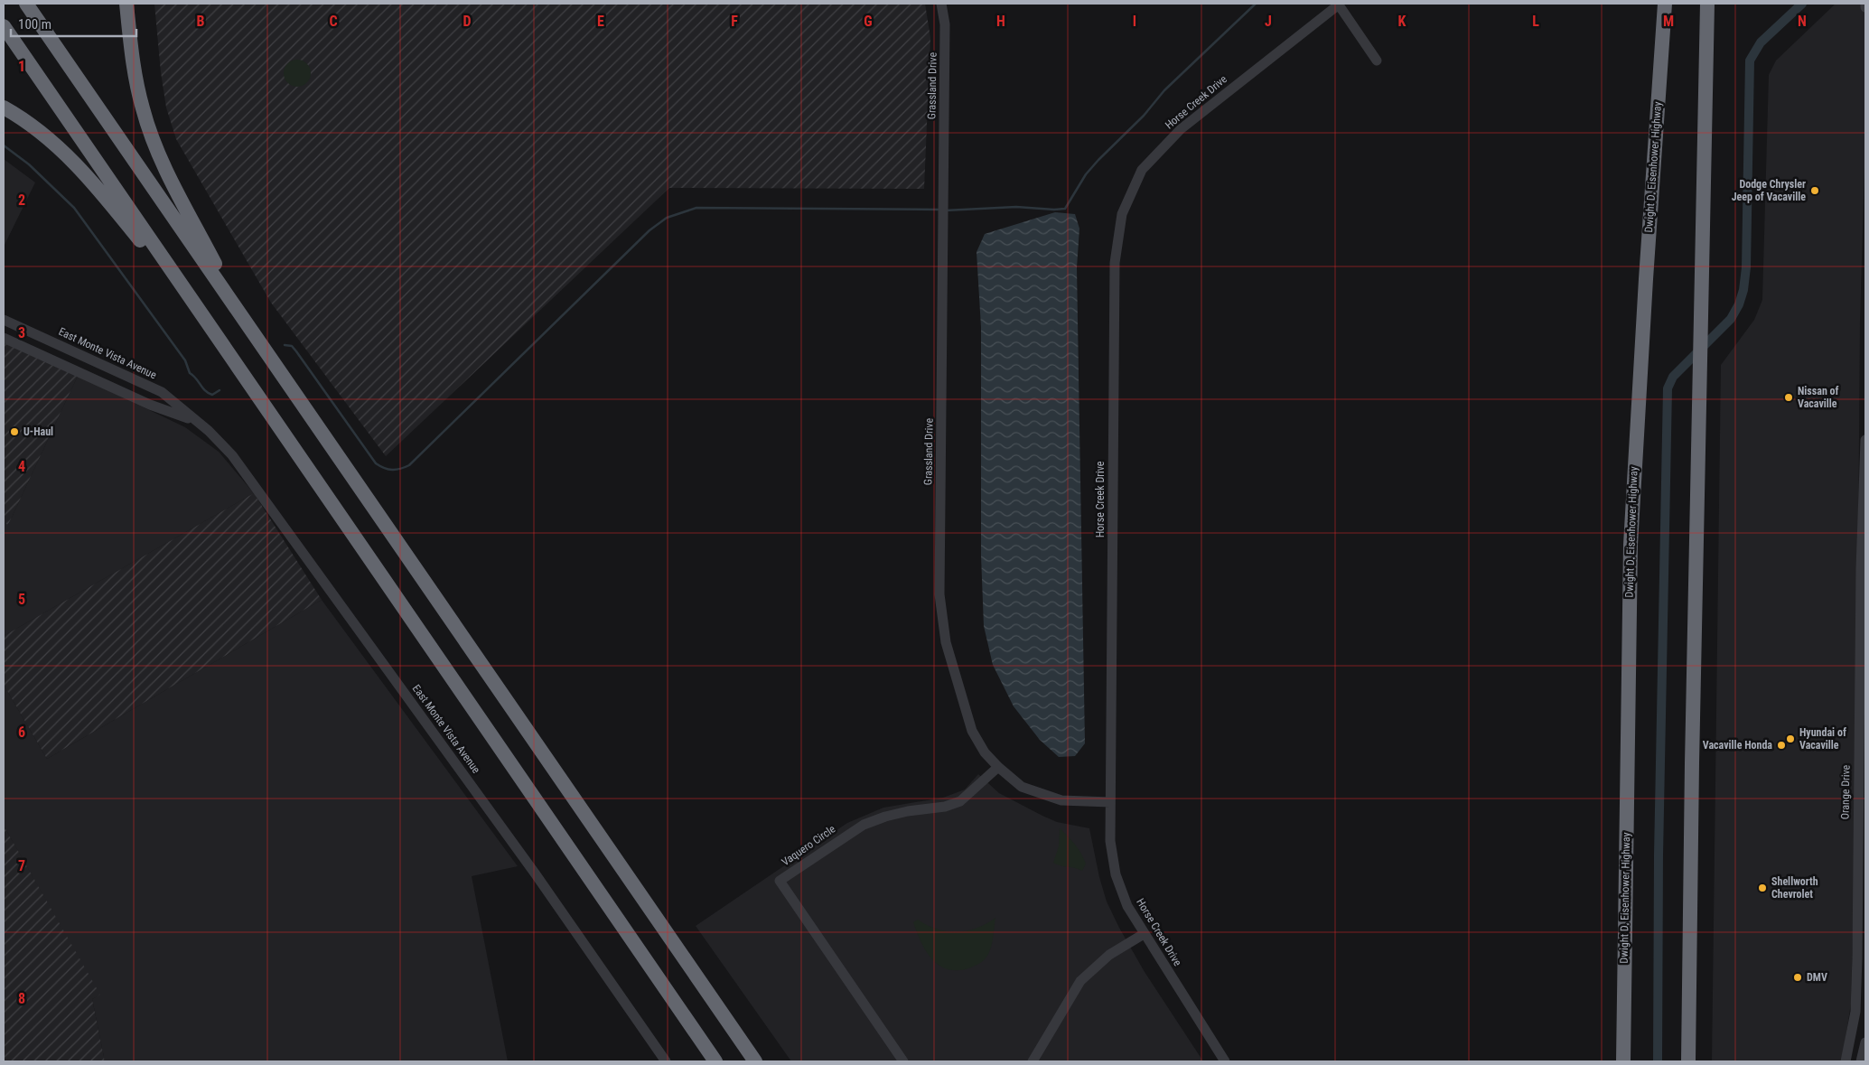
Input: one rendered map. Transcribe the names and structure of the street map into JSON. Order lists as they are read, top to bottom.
{
  "streets": {
    "highway": ["Dwight D. Eisenhower Highway"],
    "street": [
      "Grassland Drive",
      "Horse Creek Drive",
      "East Monte Vista Avenue",
      "Orange Drive",
      "Vaquero Circle"
    ]
  },
  "crossings": [
    ["Grassland Drive", "Horse Creek Drive"],
    ["Grassland Drive", "Vaquero Circle"]
  ],
  "places": [
    "Dodge Chrysler Jeep of Vacaville",
    "Nissan of Vacaville",
    "U-Haul",
    "Hyundai of Vacaville",
    "Vacaville Honda",
    "Shellworth Chevrolet",
    "DMV"
  ],
  "scale_bar": "100 m",
  "grid": {
    "columns": [
      "B",
      "C",
      "D",
      "E",
      "F",
      "G",
      "H",
      "I",
      "J",
      "K",
      "L",
      "M",
      "N"
    ],
    "rows": [
      "1",
      "2",
      "3",
      "4",
      "5",
      "6",
      "7",
      "8"
    ]
  }
}
